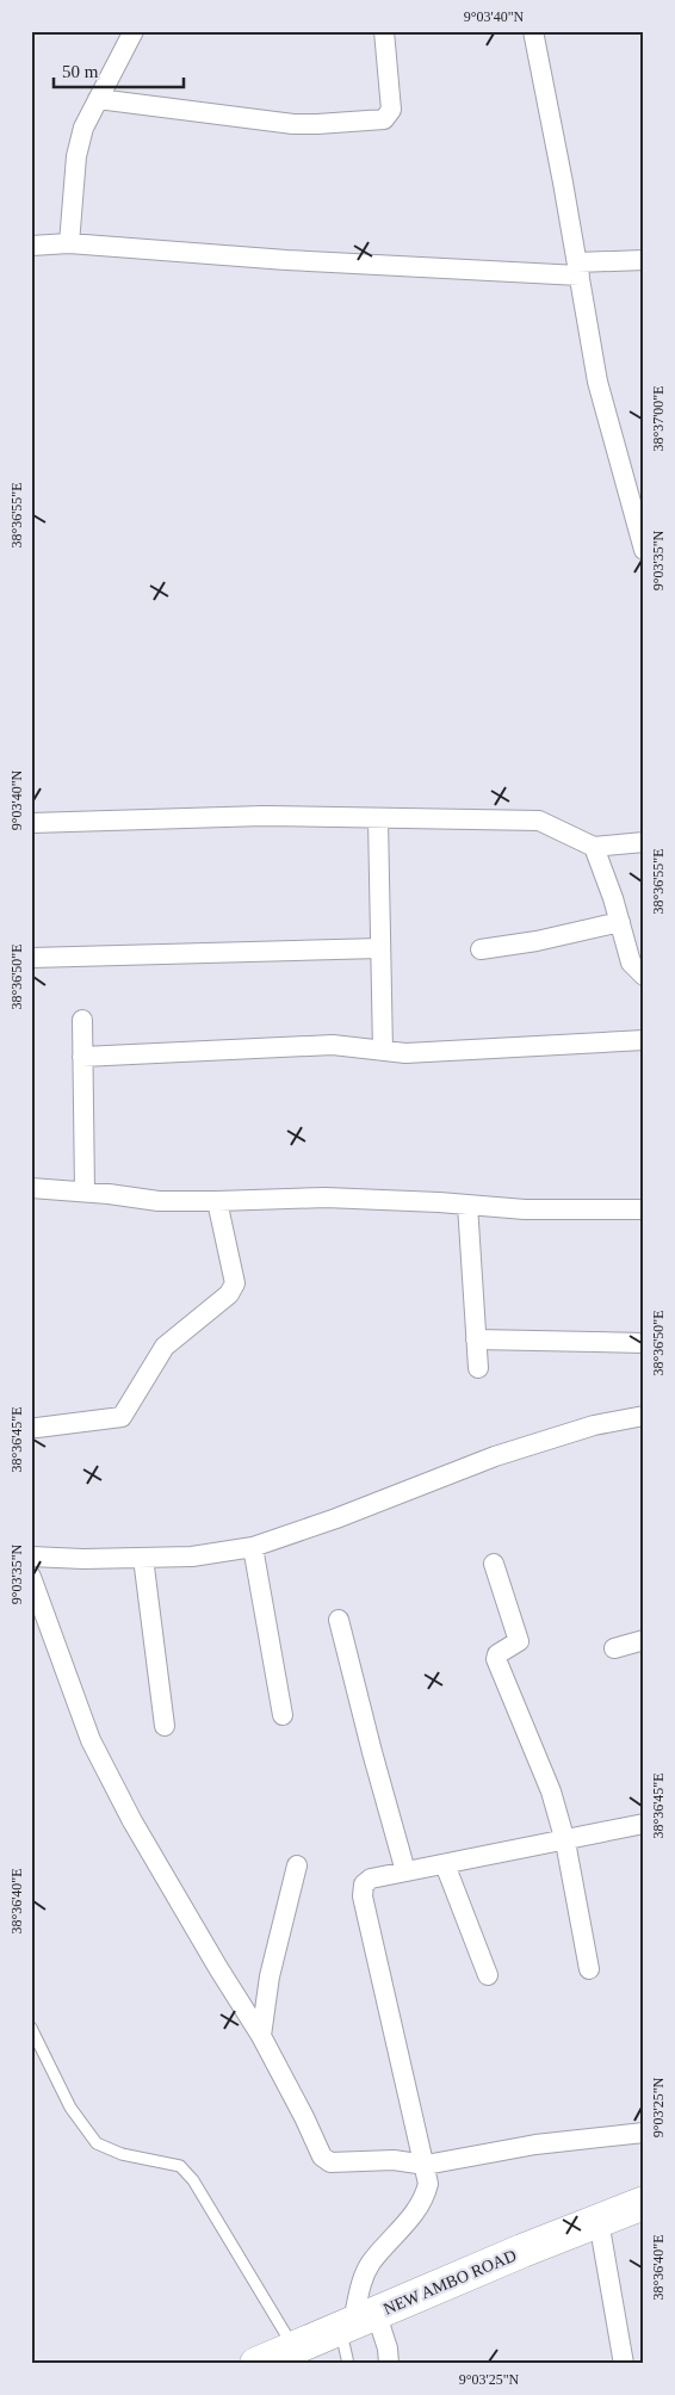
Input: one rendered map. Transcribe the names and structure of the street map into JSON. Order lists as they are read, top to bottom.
{
  "streets": {
    "highway": ["NEW AMBO ROAD"]
  },
  "scale_bar": "50 m",
  "coordinates": [
    "9°03'40\"N",
    "38°37'00\"E",
    "38°36'55\"E",
    "9°03'35\"N",
    "38°36'50\"E",
    "38°36'45\"E",
    "38°36'40\"E",
    "9°03'25\"N"
  ]
}
